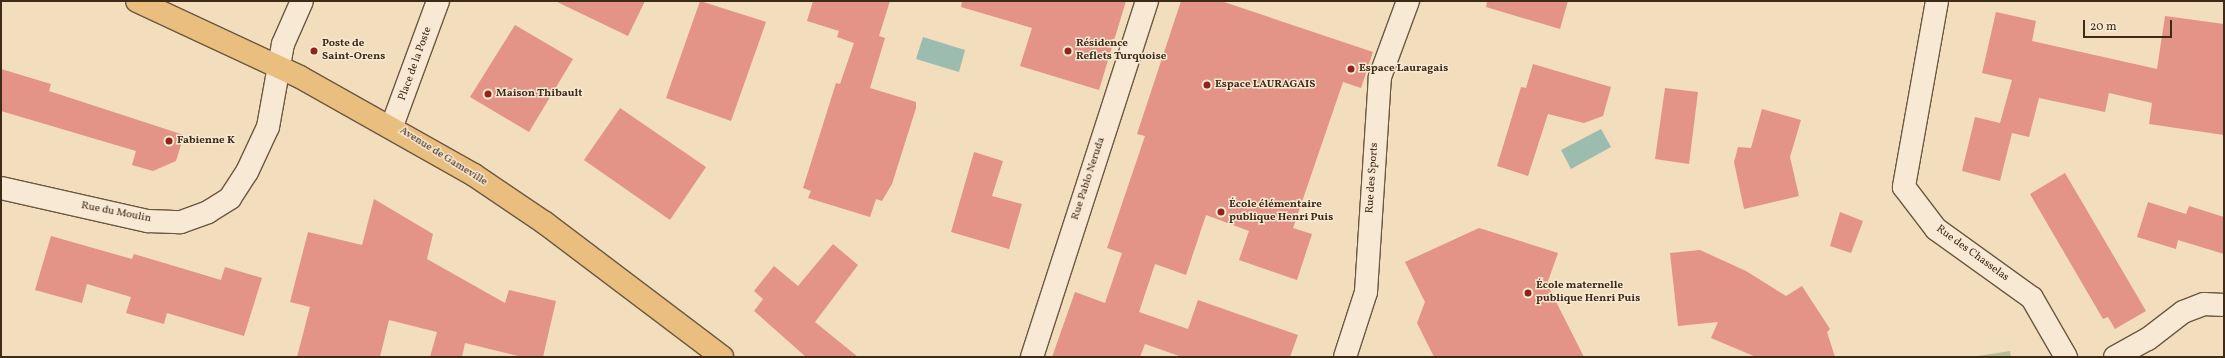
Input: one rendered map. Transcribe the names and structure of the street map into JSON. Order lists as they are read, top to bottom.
{
  "streets": {
    "main road": ["Avenue de Gameville"],
    "street": [
      "Place de la Poste",
      "Rue des Sports",
      "Rue Pablo Neruda",
      "Rue du Moulin",
      "Rue des Chasselas"
    ]
  },
  "crossings": [
    ["Place de la Poste", "Avenue de Gameville"],
    ["Avenue de Gameville", "Rue du Moulin"]
  ],
  "places": [
    "Poste de Saint-Orens",
    "Résidence Reflets Turquoise",
    "Espace Lauragais",
    "Espace LAURAGAIS",
    "Maison Thibault",
    "Fabienne K",
    "École élémentaire publique Henri Puis",
    "École maternelle publique Henri Puis"
  ],
  "scale_bar": "20 m"
}
